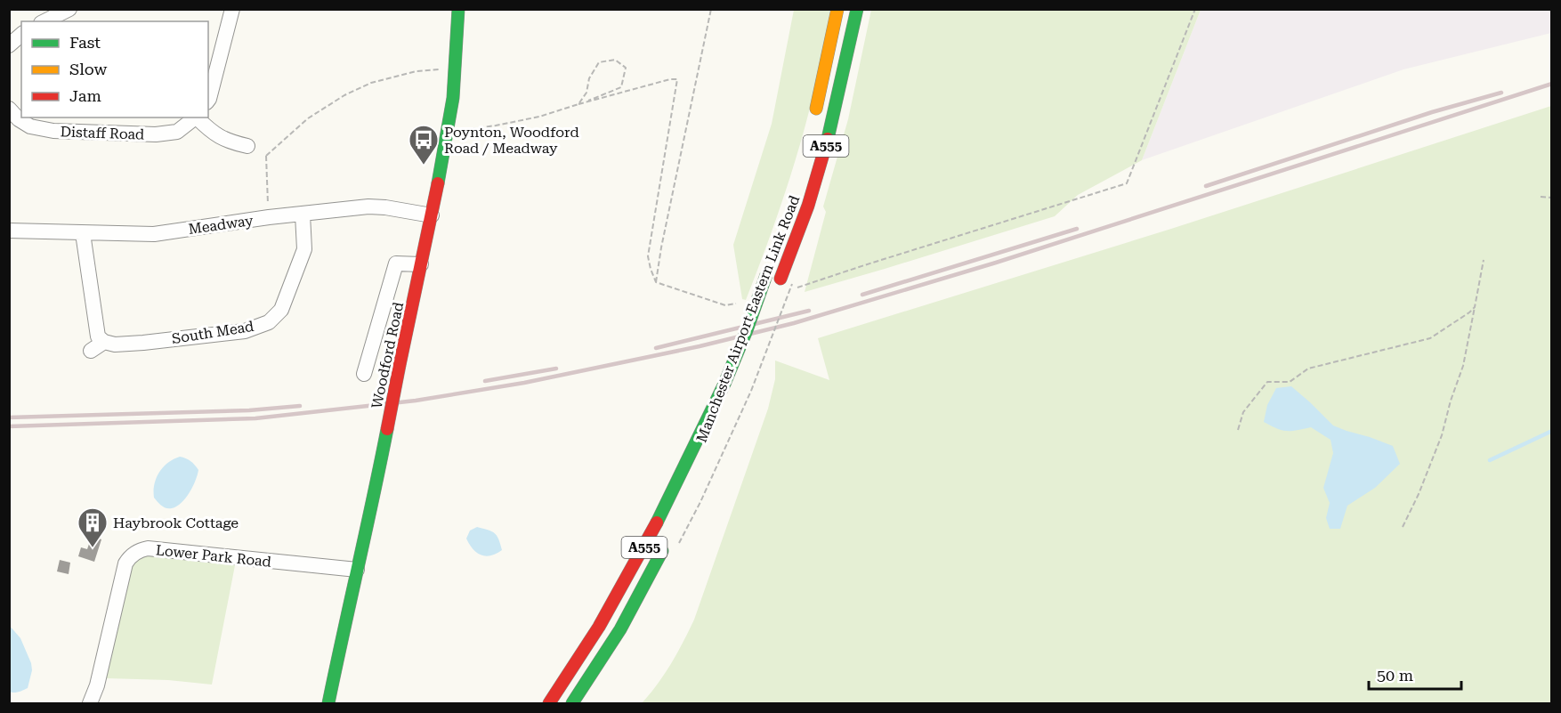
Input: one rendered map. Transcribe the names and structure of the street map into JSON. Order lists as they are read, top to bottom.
{
  "streets": {
    "main road": ["A555", "Manchester Airport Eastern Link Road", "Woodford Road"],
    "street": [
      "Distaff Road",
      "Meadway",
      "South Mead",
      "Lower Park Road"
    ]
  },
  "crossings": [
    ["Meadway", "South Mead"],
    ["Meadway", "Woodford Road"],
    ["Woodford Road", "Lower Park Road"]
  ],
  "places": {
    "bus stop": ["Poynton, Woodford Road / Meadway"],
    "building": ["Haybrook Cottage"]
  },
  "legend": ["Fast", "Slow", "Jam"],
  "scale_bar": "50 m"
}
